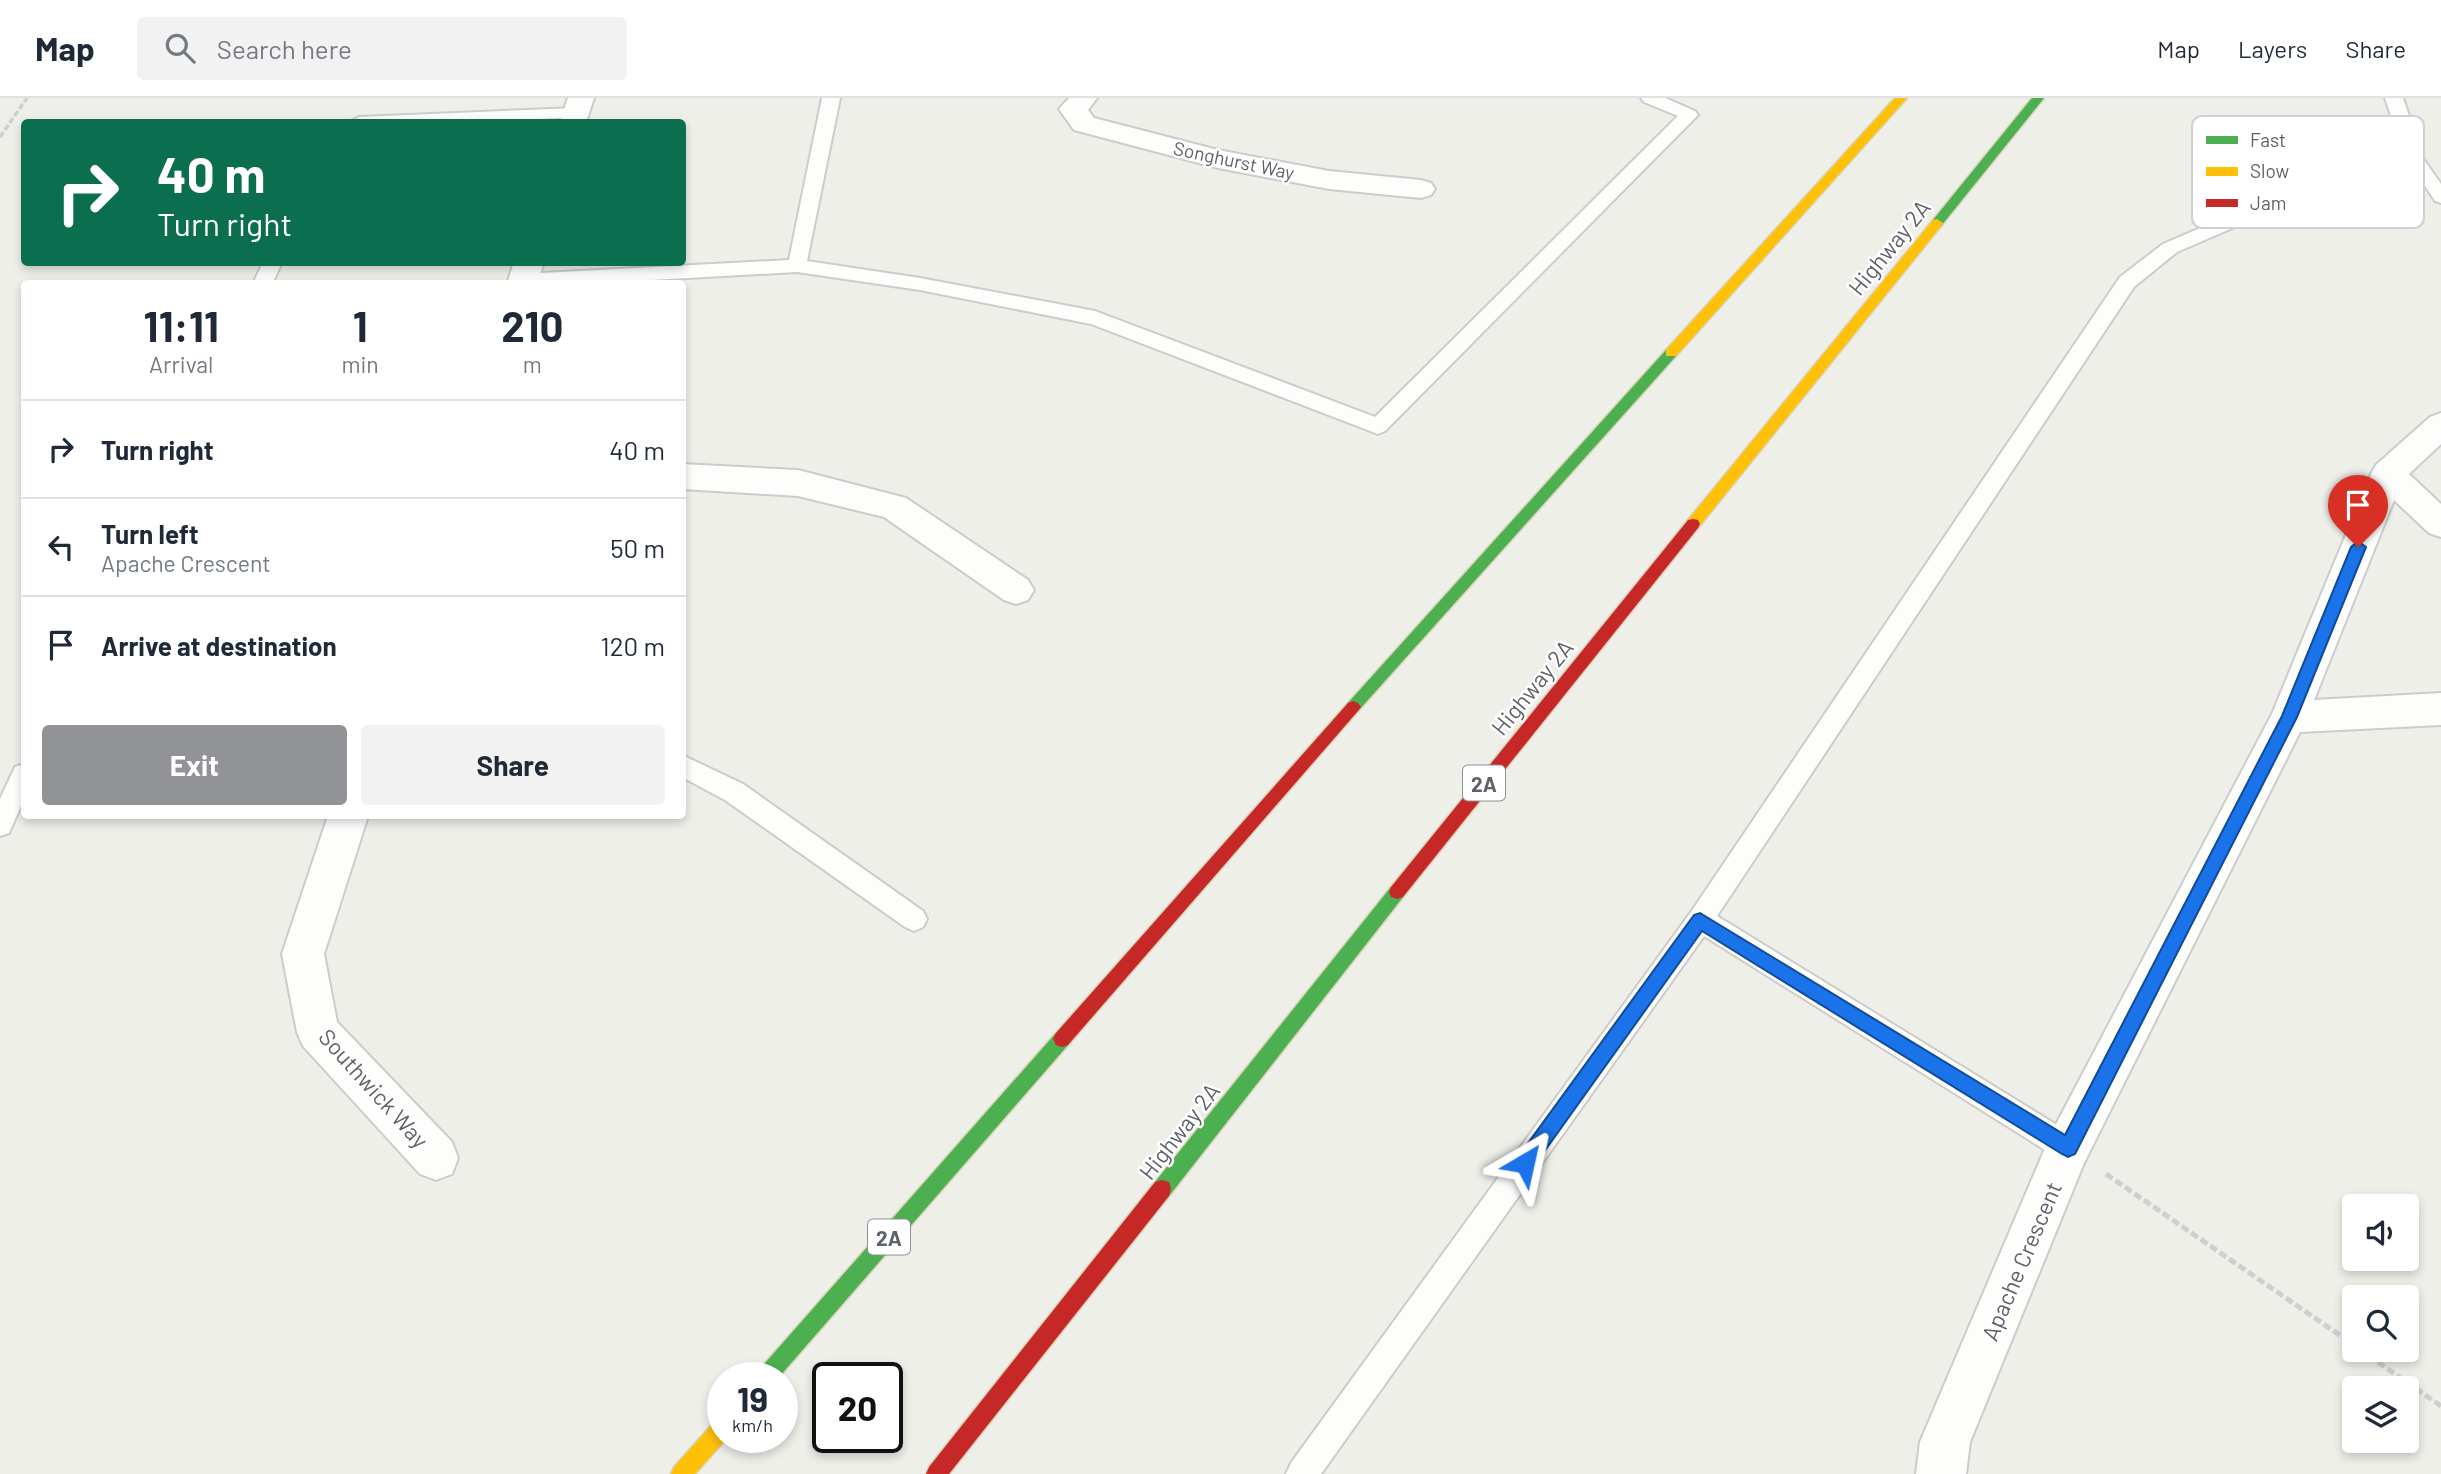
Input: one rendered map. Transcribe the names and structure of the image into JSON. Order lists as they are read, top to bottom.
{
  "streets": {
    "main road": ["Highway 2A", "2A"],
    "street": ["Songhurst Way", "Southwick Way", "Apache Crescent"]
  },
  "legend": ["Fast", "Slow", "Jam"],
  "page": {
    "header": "Map",
    "search": "Search here",
    "nav": ["Map", "Layers", "Share"],
    "turn": ["40 m", "Turn right"],
    "eta": [
      "11:11",
      "Arrival",
      "1",
      "min",
      "210",
      "m"
    ],
    "list": [
      {
        "name": "Turn right",
        "value": "40 m"
      },
      {
        "name": "Turn left",
        "note": "Apache Crescent",
        "value": "50 m"
      },
      {
        "name": "Arrive at destination",
        "value": "120 m"
      }
    ],
    "buttons": ["Exit", "Share"],
    "speed": "19 km/h",
    "limit": "20"
  }
}
